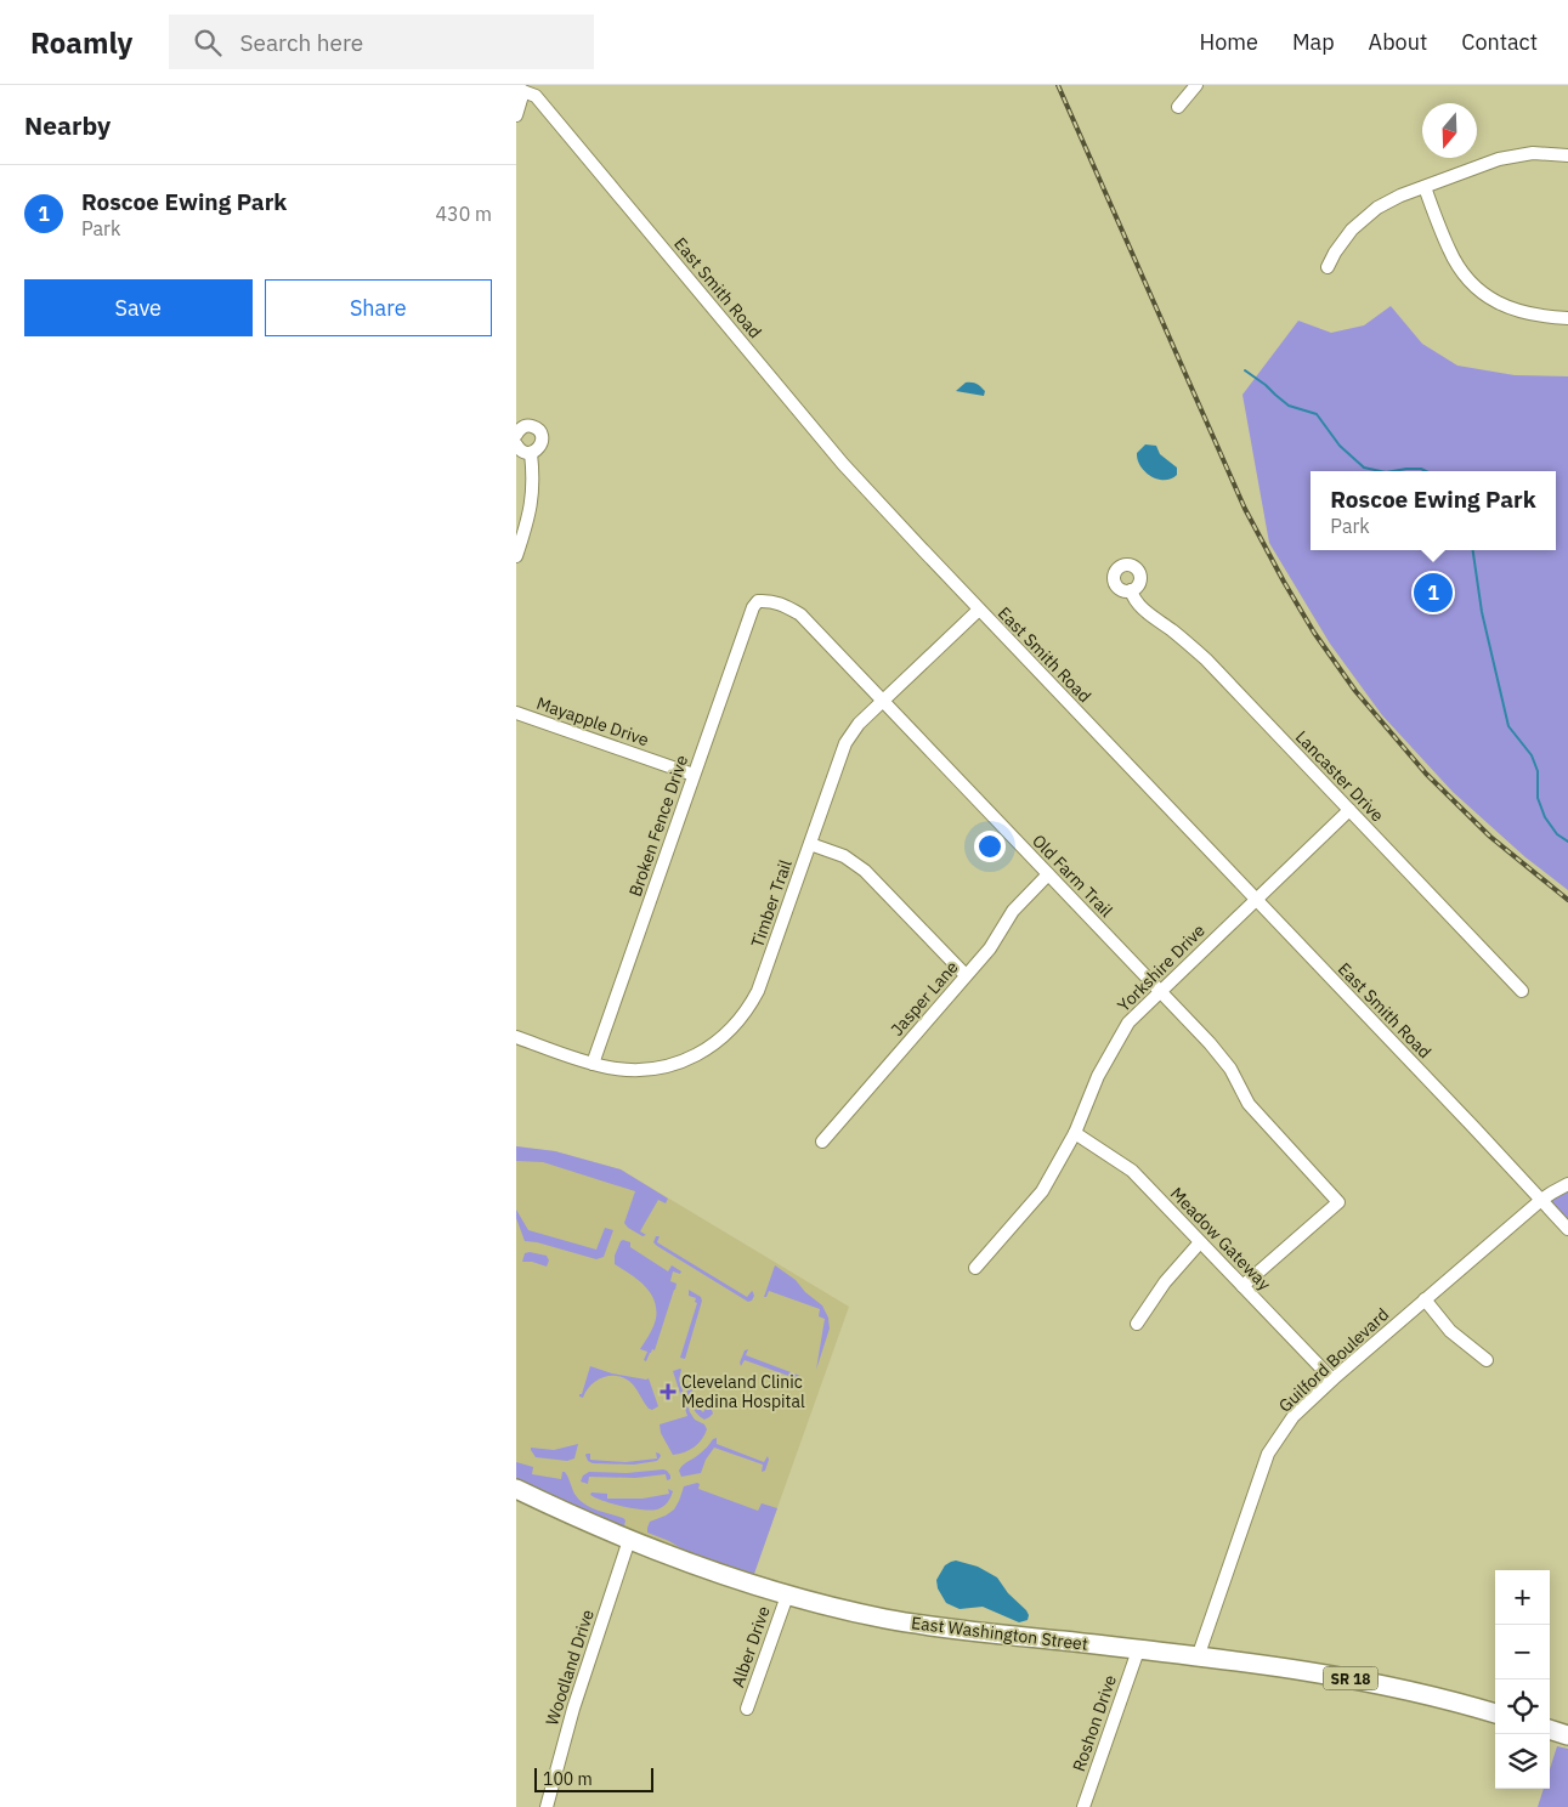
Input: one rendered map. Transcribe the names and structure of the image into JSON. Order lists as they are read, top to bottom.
{
  "streets": {
    "highway": ["East Washington Street", "SR 18"],
    "street": [
      "East Smith Road",
      "Mayapple Drive",
      "Lancaster Drive",
      "Broken Fence Drive",
      "Old Farm Trail",
      "Timber Trail",
      "Yorkshire Drive",
      "Jasper Lane",
      "Meadow Gateway",
      "Guilford Boulevard",
      "Alber Drive",
      "Woodland Drive",
      "Roshon Drive"
    ]
  },
  "crossings": [
    ["East Smith Road", "Timber Trail"],
    ["East Smith Road", "Yorkshire Drive"],
    ["East Smith Road", "Guilford Boulevard"],
    ["Mayapple Drive", "Broken Fence Drive"],
    ["Lancaster Drive", "Yorkshire Drive"],
    ["Broken Fence Drive", "Old Farm Trail"],
    ["Broken Fence Drive", "Timber Trail"],
    ["Old Farm Trail", "Timber Trail"],
    ["Old Farm Trail", "Yorkshire Drive"],
    ["Old Farm Trail", "Jasper Lane"],
    ["Old Farm Trail", "Meadow Gateway"],
    ["Yorkshire Drive", "Meadow Gateway"],
    ["Meadow Gateway", "Guilford Boulevard"],
    ["Guilford Boulevard", "East Washington Street"],
    ["East Washington Street", "Alber Drive"],
    ["East Washington Street", "Woodland Drive"],
    ["East Washington Street", "Roshon Drive"]
  ],
  "places": {
    "health": ["Cleveland Clinic Medina Hospital"]
  },
  "scale_bar": "100 m",
  "north": "bottom",
  "page": {
    "header": "Roamly",
    "search": "Search here",
    "nav": [
      "Home",
      "Map",
      "About",
      "Contact"
    ],
    "heading": "Nearby",
    "list": [
      {
        "mark": "1",
        "name": "Roscoe Ewing Park",
        "note": "Park",
        "value": "430 m"
      }
    ],
    "buttons": ["Save", "Share"],
    "popup": ["Roscoe Ewing Park", "Park"],
    "pins": "1",
    "map_buttons": ["+", "−"],
    "scale": "100 m"
  }
}
